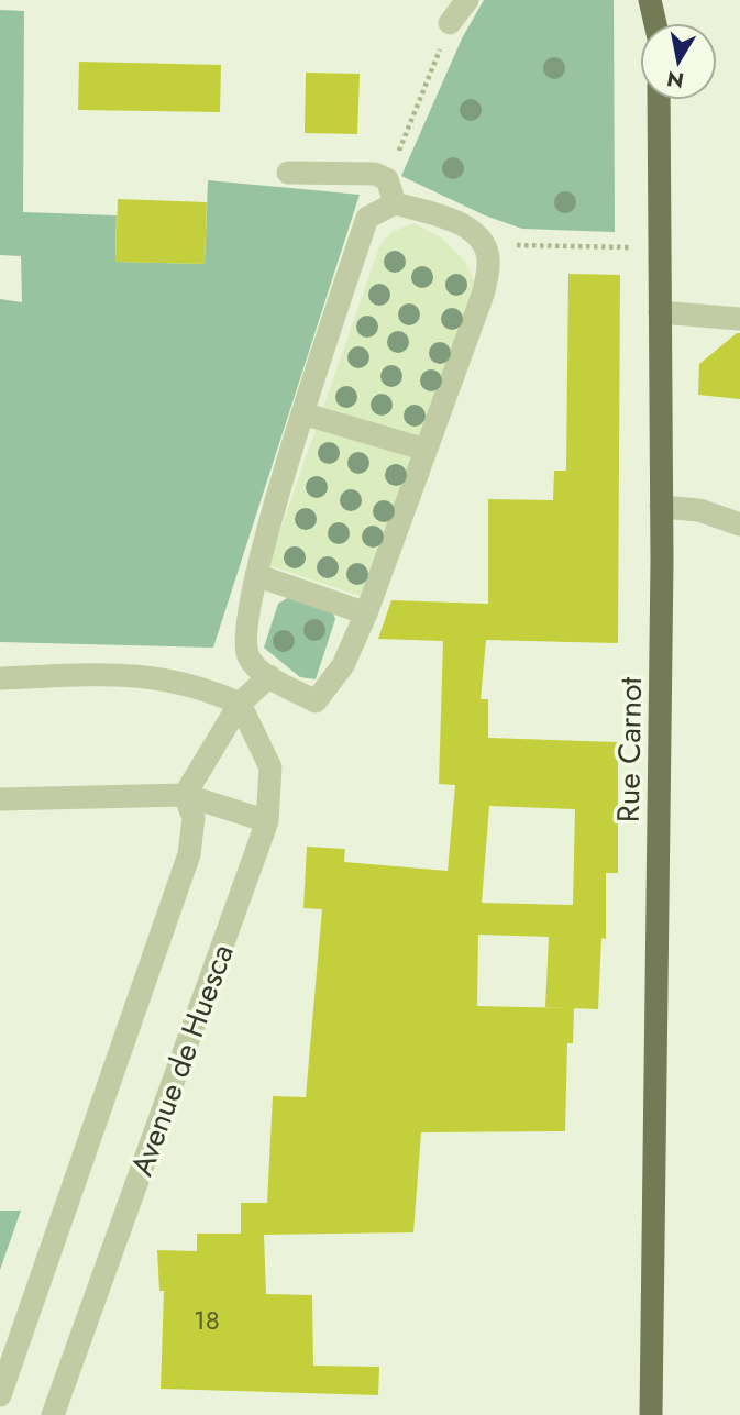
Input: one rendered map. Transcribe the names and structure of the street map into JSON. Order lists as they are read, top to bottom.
{
  "streets": {
    "main road": ["Rue Carnot"],
    "street": ["Avenue de Huesca"]
  },
  "house_numbers": ["18"],
  "north": "bottom"
}
